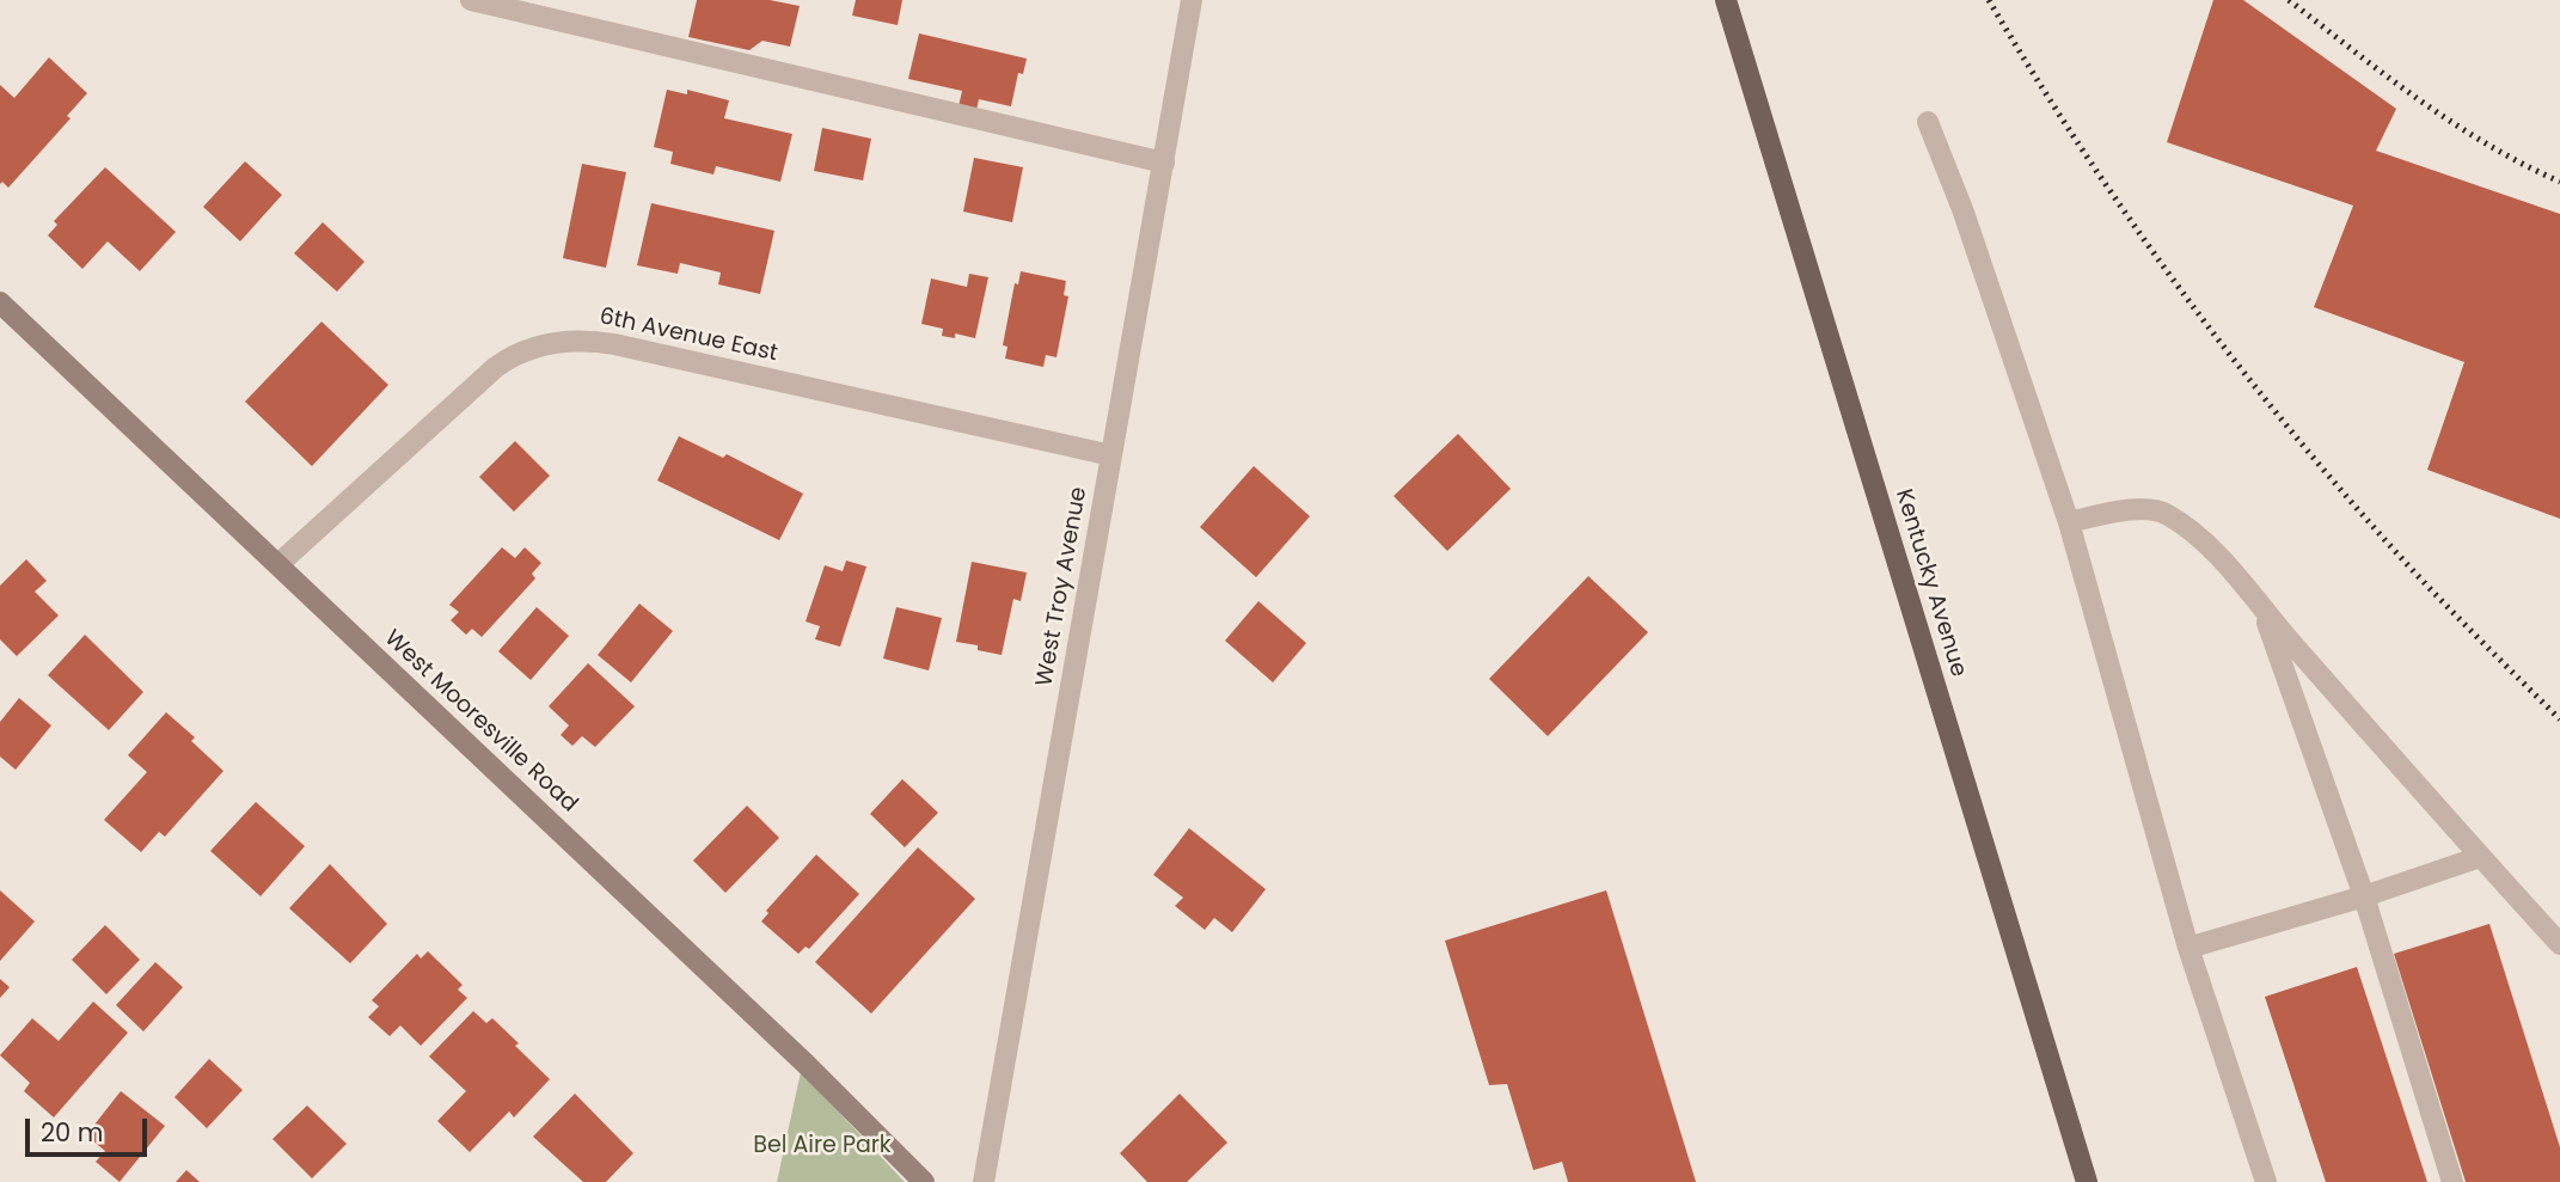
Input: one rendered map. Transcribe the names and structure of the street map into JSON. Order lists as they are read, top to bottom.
{
  "streets": {
    "main road": ["Kentucky Avenue", "West Mooresville Road"],
    "street": ["6th Avenue East", "West Troy Avenue"]
  },
  "crossings": [
    ["6th Avenue East", "West Troy Avenue"],
    ["6th Avenue East", "West Mooresville Road"]
  ],
  "parks": ["Bel Aire Park"],
  "scale_bar": "20 m"
}
